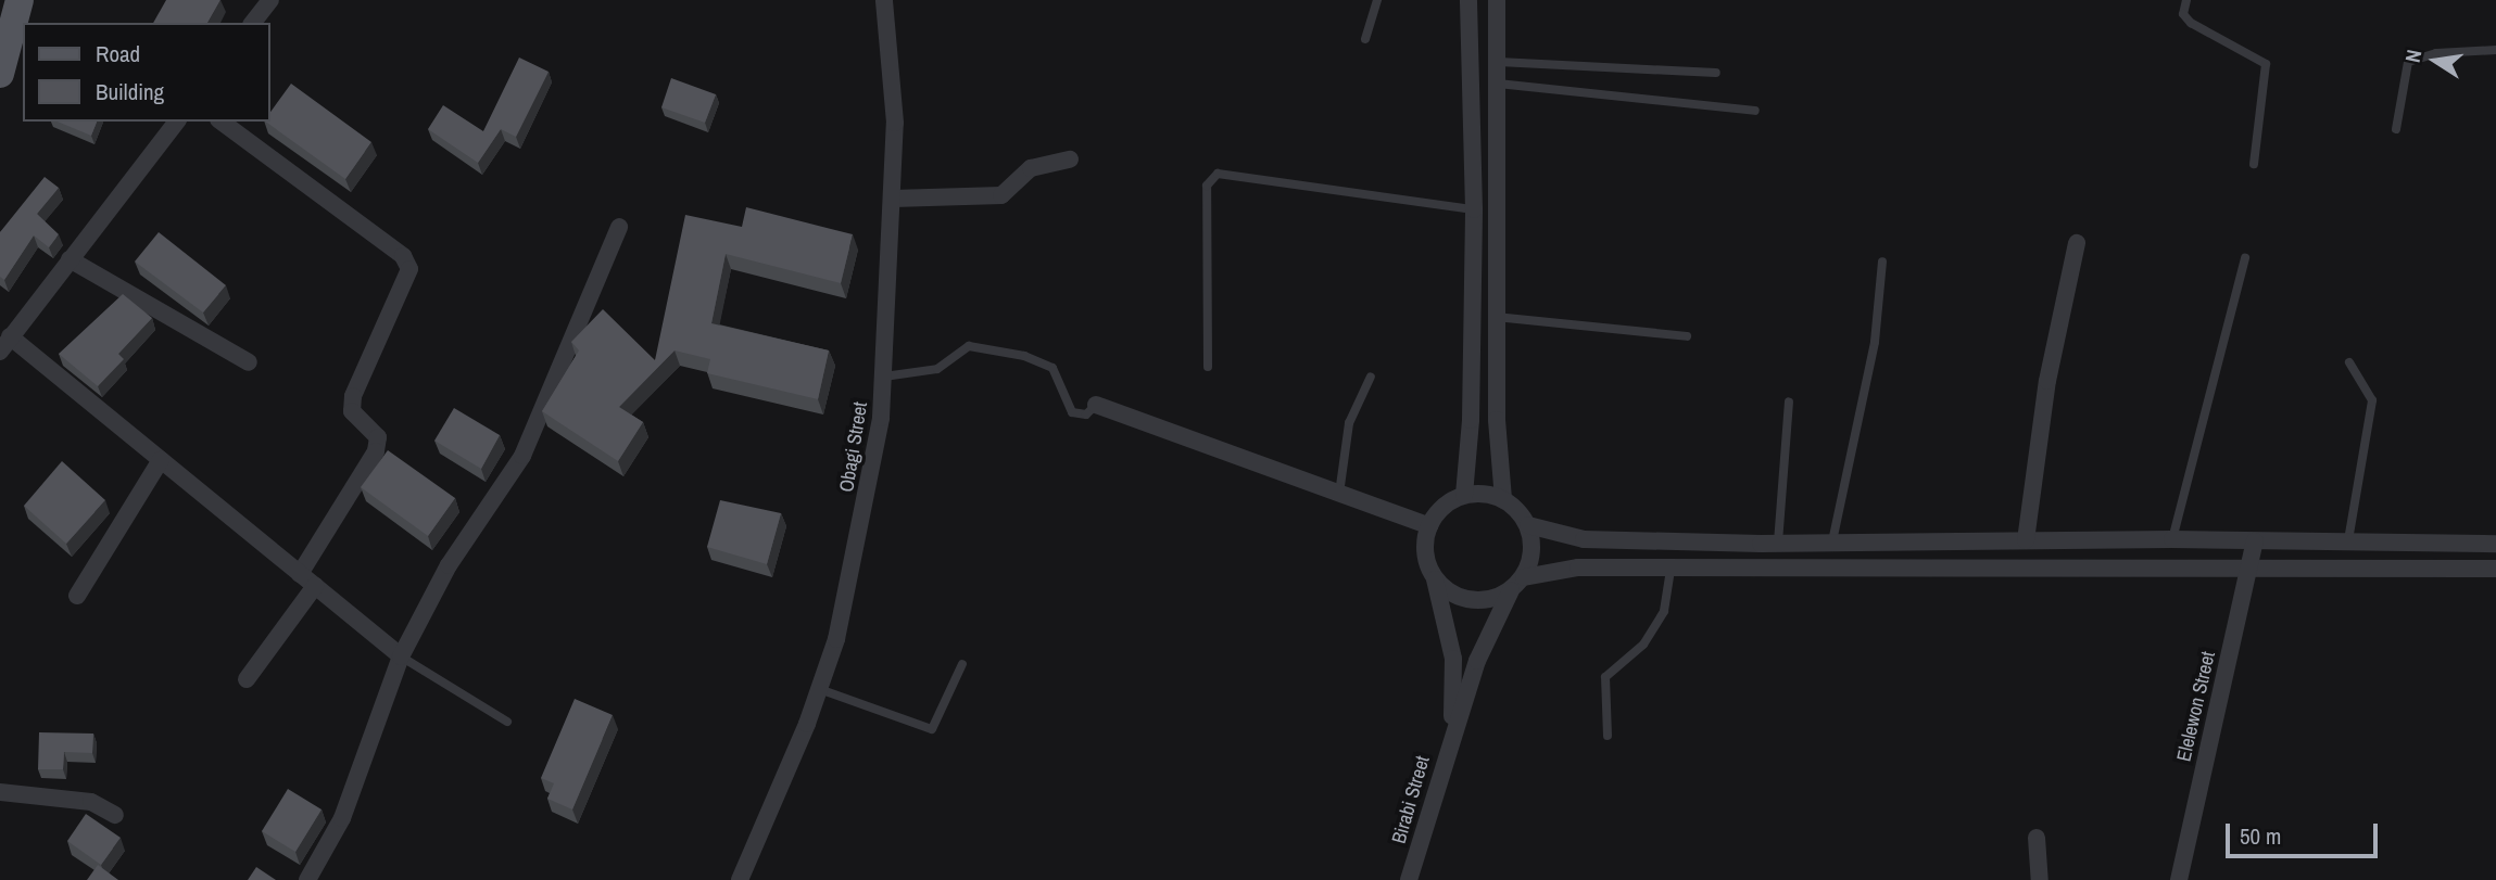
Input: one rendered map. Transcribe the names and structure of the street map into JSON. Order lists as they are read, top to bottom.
{
  "streets": {
    "street": ["Obagi Street", "Elelewon Street", "Birabi Street"]
  },
  "legend": ["Road", "Building"],
  "scale_bar": "50 m",
  "north": "left"
}
